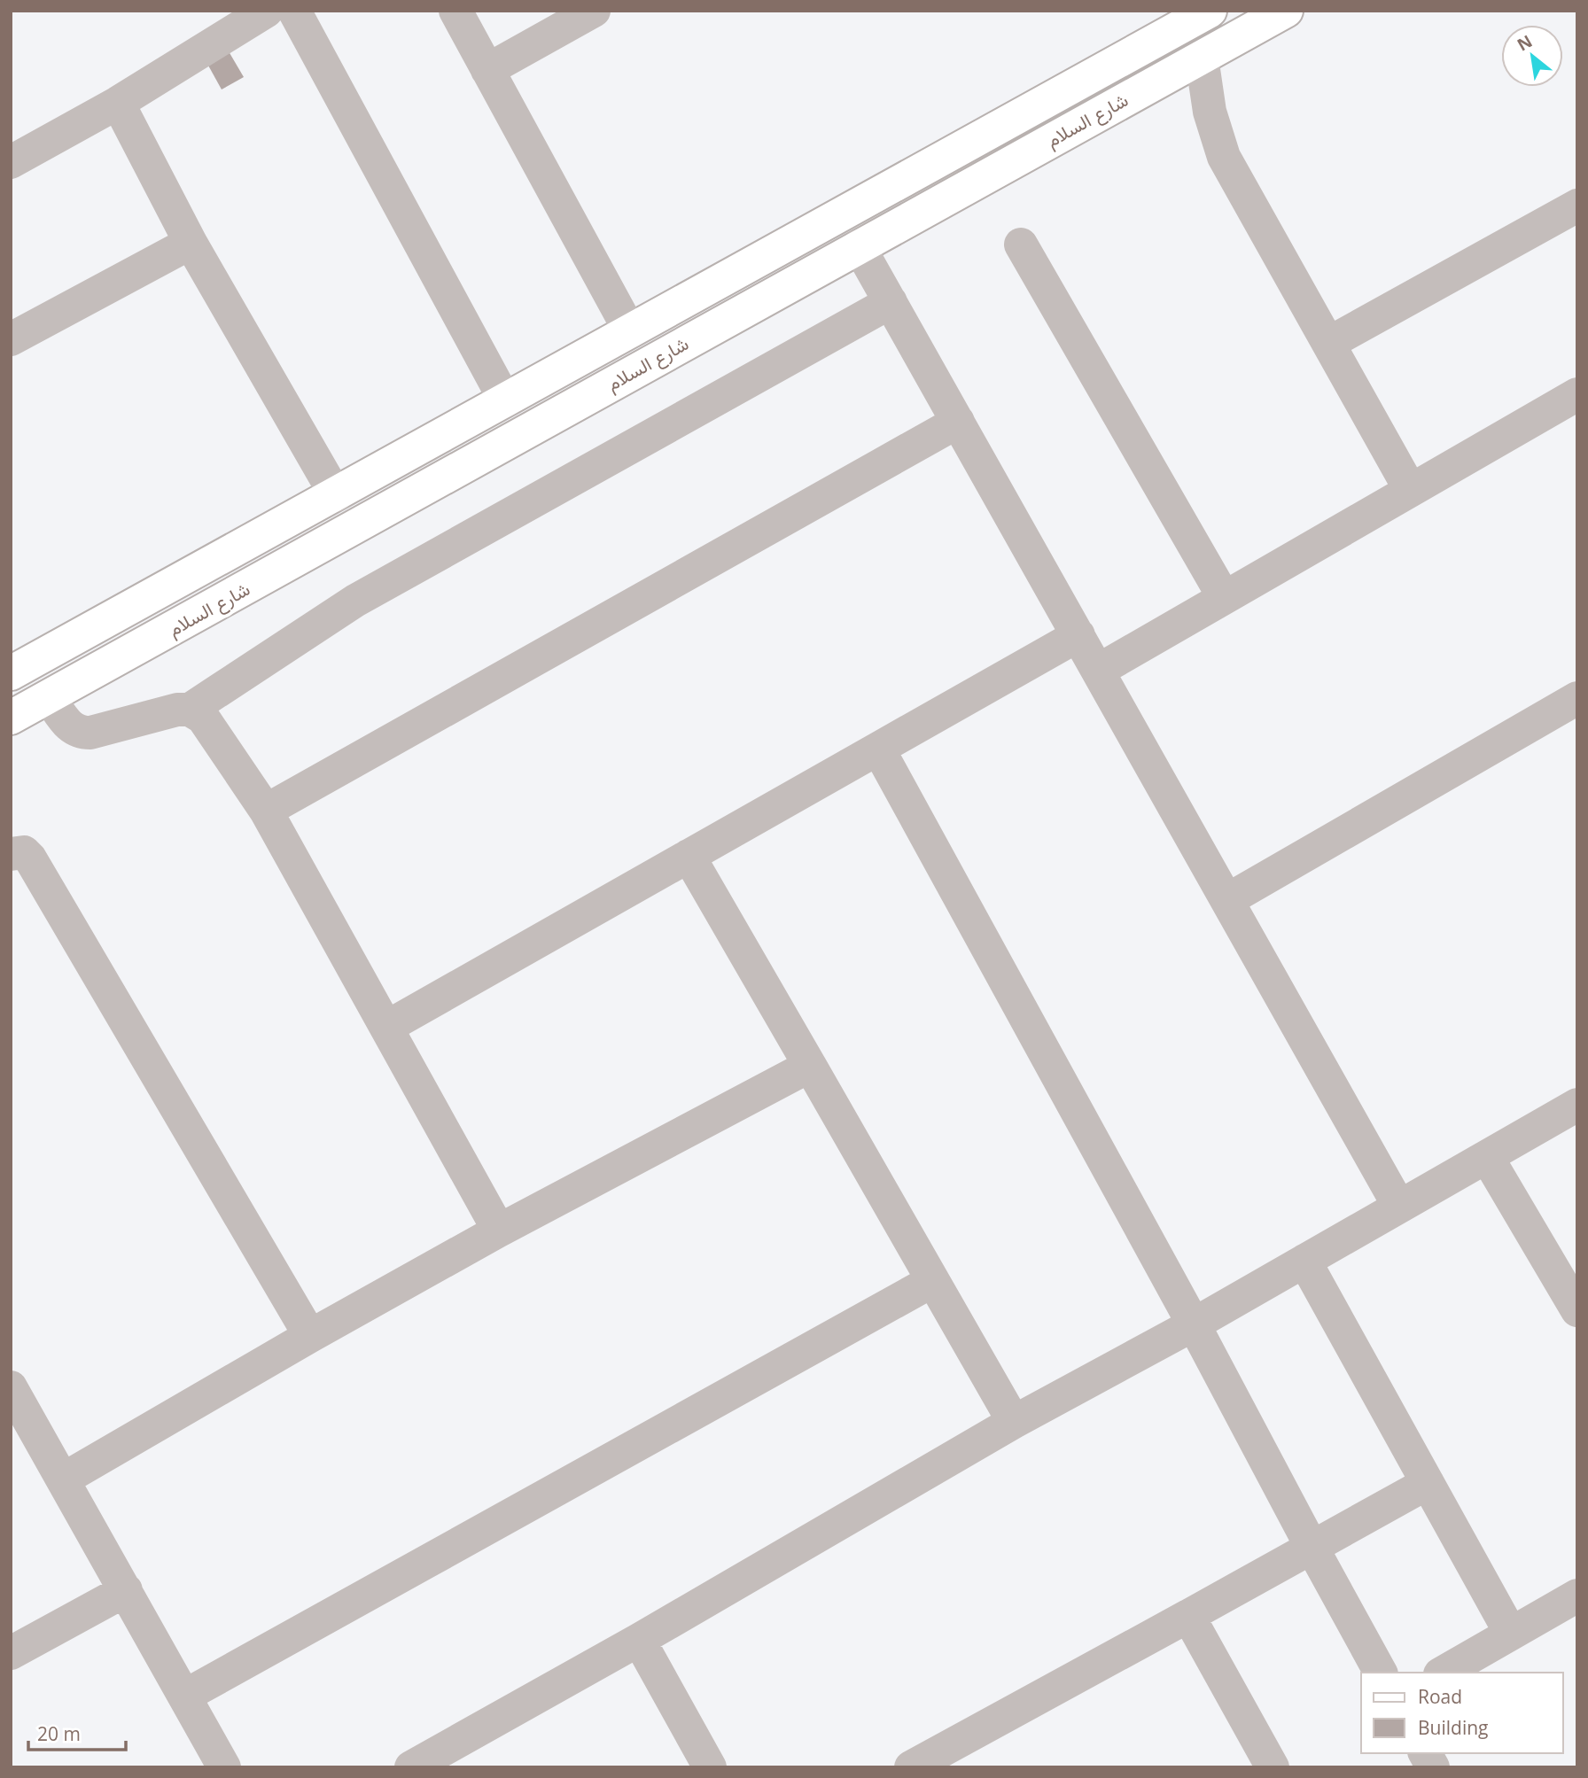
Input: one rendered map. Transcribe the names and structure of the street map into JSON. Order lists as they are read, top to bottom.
{
  "streets": {
    "main road": ["شارع السلام"]
  },
  "legend": ["Road", "Building"],
  "scale_bar": "20 m",
  "north": "top left"
}
